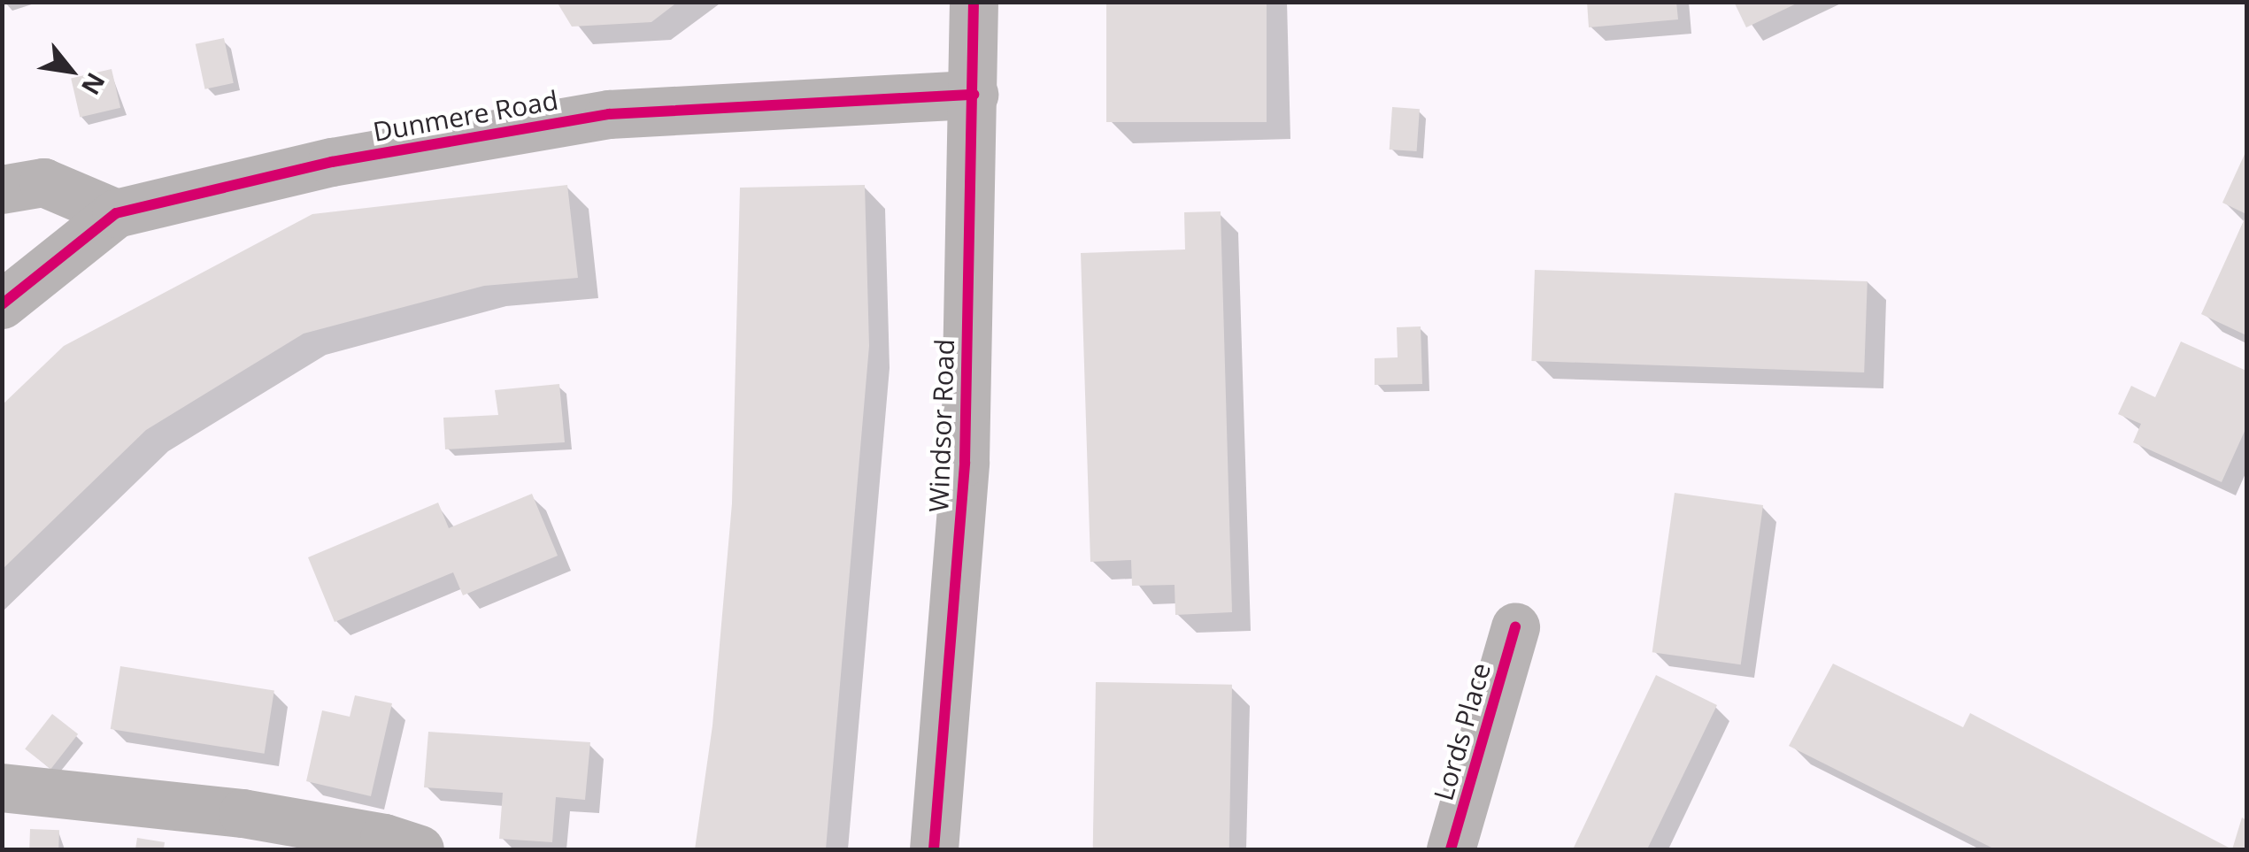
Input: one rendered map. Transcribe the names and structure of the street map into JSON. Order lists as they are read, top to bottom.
{
  "streets": {
    "street": ["Dunmere Road", "Windsor Road", "Lords Place"]
  },
  "crossings": [
    ["Dunmere Road", "Windsor Road"]
  ],
  "north": "bottom right"
}
